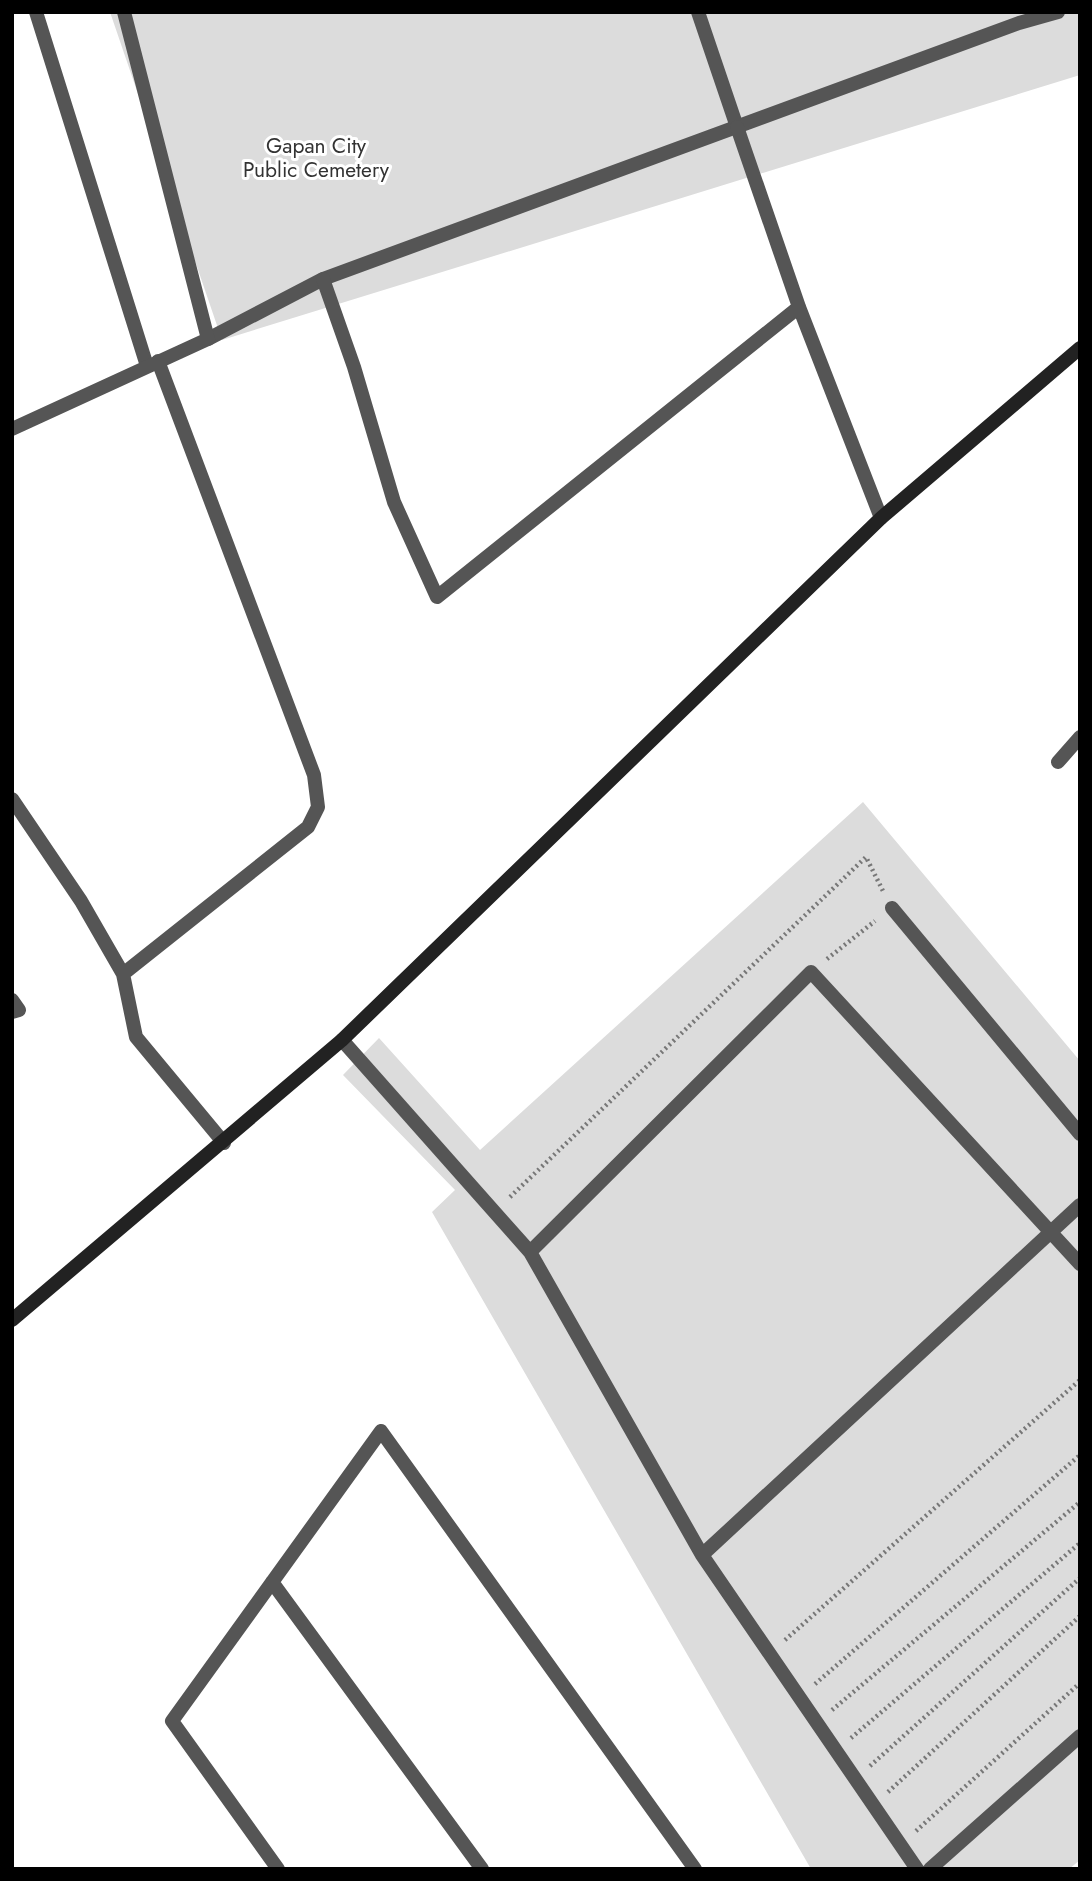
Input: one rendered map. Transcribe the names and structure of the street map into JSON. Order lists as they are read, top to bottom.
{
  "parks": ["Gapan City Public Cemetery"]
}
